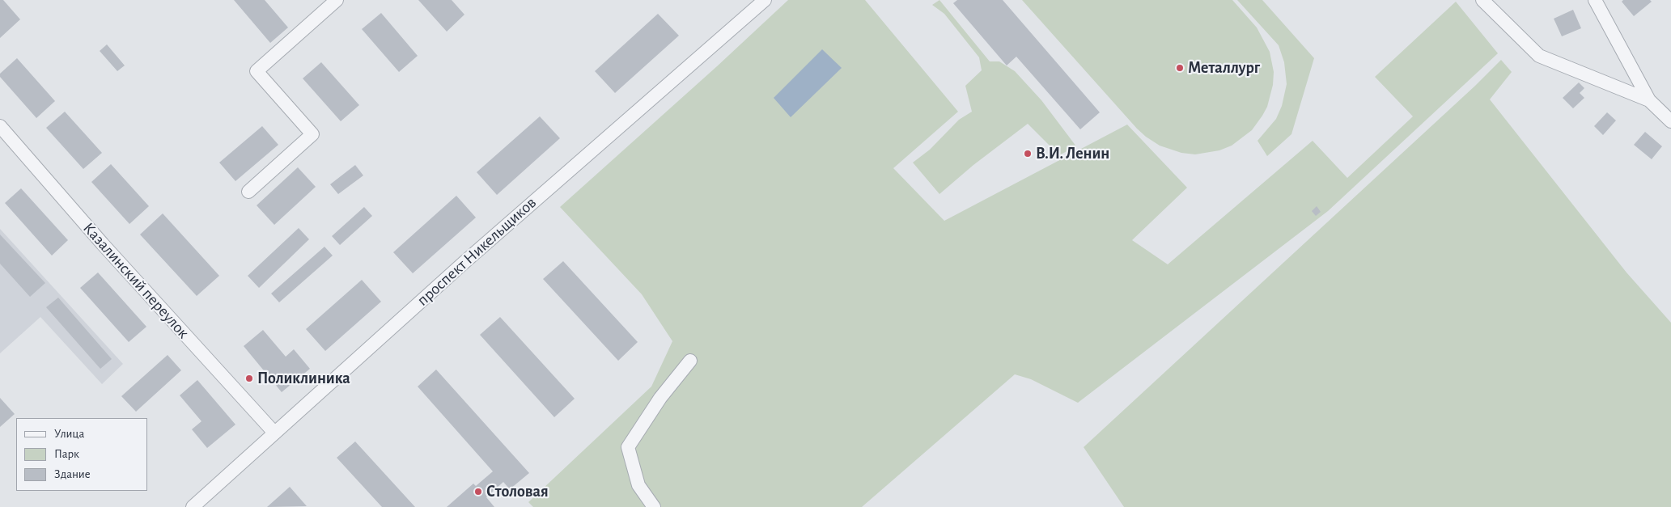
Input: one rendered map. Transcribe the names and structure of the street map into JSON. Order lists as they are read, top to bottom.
{
  "streets": {
    "street": ["проспект Никельщиков", "Казалинский переулок"]
  },
  "crossings": [
    ["проспект Никельщиков", "Казалинский переулок"]
  ],
  "places": [
    "Металлург",
    "В.И. Ленин",
    "Поликлиника",
    "Столовая"
  ],
  "legend": ["Улица", "Парк", "Здание"]
}
